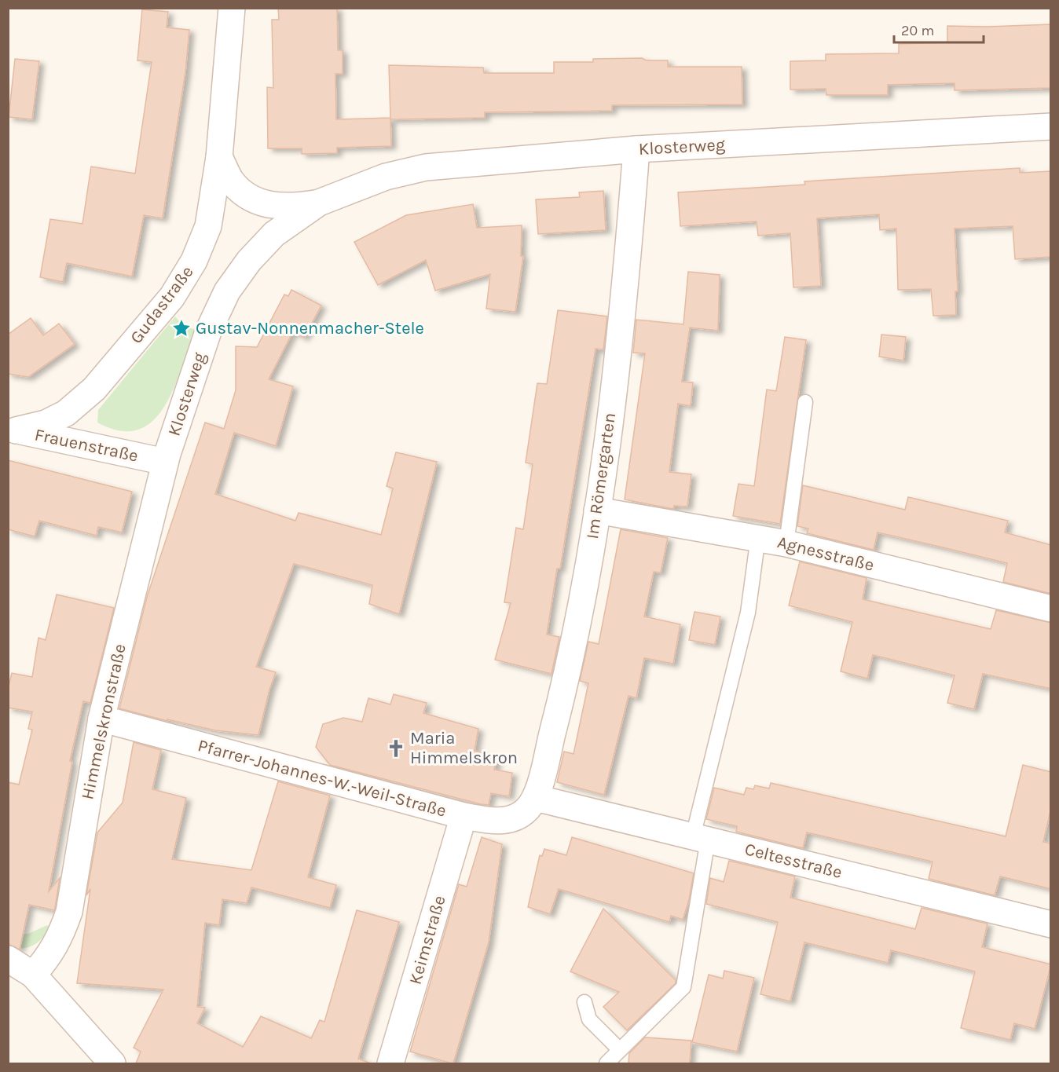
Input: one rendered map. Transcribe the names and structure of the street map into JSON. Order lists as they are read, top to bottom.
{
  "streets": {
    "street": [
      "Klosterweg",
      "Gudastraße",
      "Frauenstraße",
      "Im Römergarten",
      "Agnesstraße",
      "Himmelskronstraße",
      "Pfarrer-Johannes-W.-Weil-Straße",
      "Celtesstraße",
      "Keimstraße"
    ]
  },
  "crossings": [
    ["Klosterweg", "Gudastraße"],
    ["Klosterweg", "Frauenstraße"],
    ["Klosterweg", "Im Römergarten"],
    ["Klosterweg", "Himmelskronstraße"],
    ["Gudastraße", "Frauenstraße"],
    ["Frauenstraße", "Himmelskronstraße"],
    ["Im Römergarten", "Agnesstraße"],
    ["Im Römergarten", "Pfarrer-Johannes-W.-Weil-Straße"],
    ["Im Römergarten", "Celtesstraße"],
    ["Himmelskronstraße", "Pfarrer-Johannes-W.-Weil-Straße"],
    ["Pfarrer-Johannes-W.-Weil-Straße", "Celtesstraße"],
    ["Pfarrer-Johannes-W.-Weil-Straße", "Keimstraße"]
  ],
  "places": {
    "place": ["Gustav-Nonnenmacher-Stele"],
    "church": ["Maria Himmelskron"]
  },
  "scale_bar": "20 m"
}
